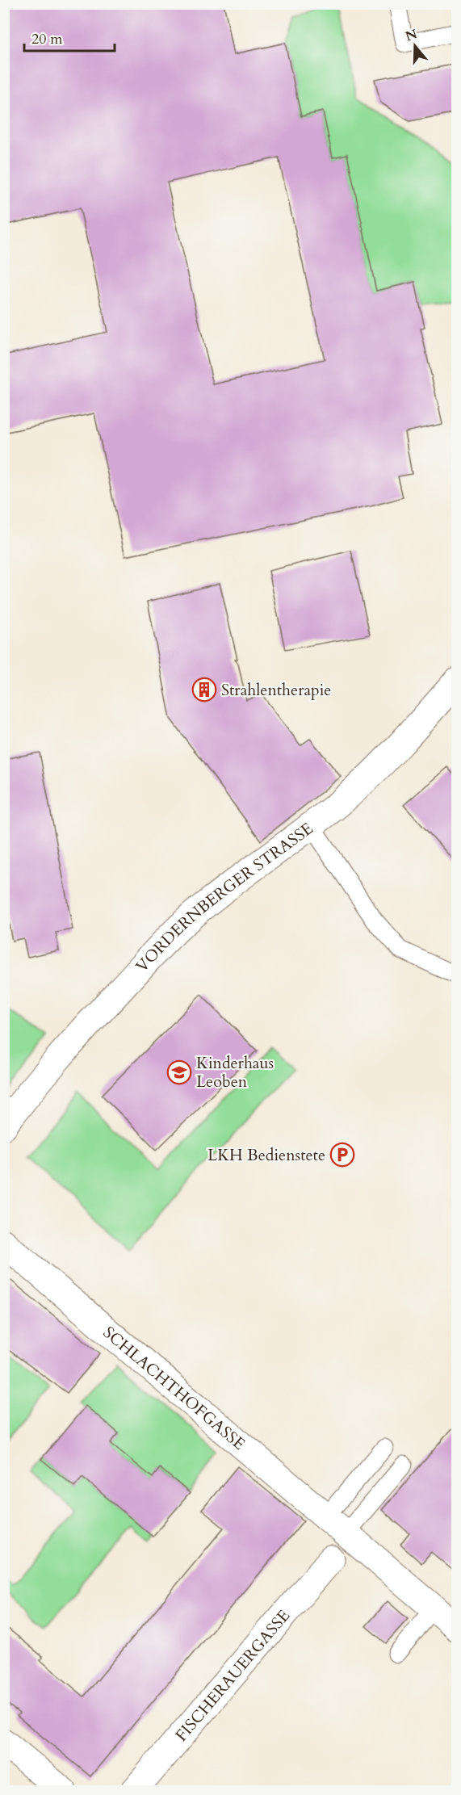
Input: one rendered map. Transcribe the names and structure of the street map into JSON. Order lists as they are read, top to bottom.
{
  "streets": {
    "street": ["VORDERNBERGER STRASSE", "SCHLACHTHOFGASSE", "FISCHERAUERGASSE"]
  },
  "places": {
    "building": ["Strahlentherapie"],
    "school or university": ["Kinderhaus Leoben"],
    "parking": ["LKH Bedienstete"]
  },
  "scale_bar": "20 m",
  "north": "top"
}
